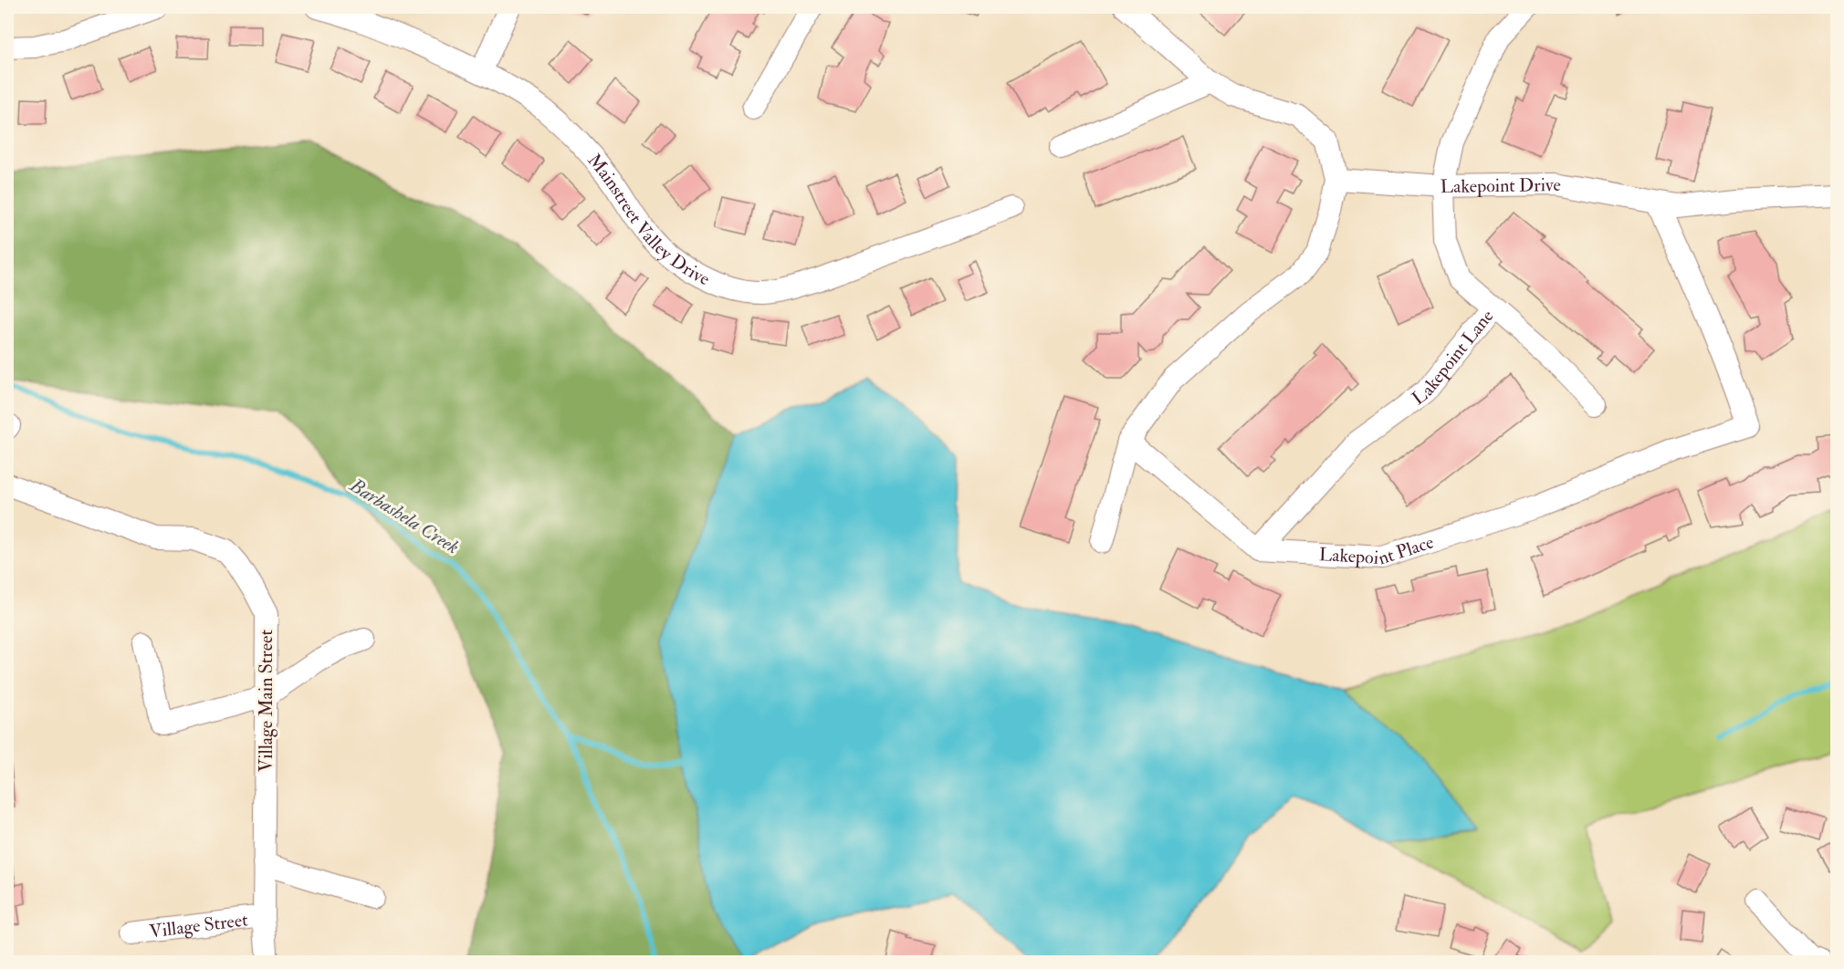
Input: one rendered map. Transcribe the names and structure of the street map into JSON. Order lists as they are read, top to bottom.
{
  "streets": {
    "street": [
      "Lakepoint Drive",
      "Mainstreet Valley Drive",
      "Lakepoint Lane",
      "Lakepoint Place",
      "Village Main Street",
      "Village Street"
    ]
  },
  "crossings": [
    ["Lakepoint Drive", "Lakepoint Lane"],
    ["Lakepoint Drive", "Lakepoint Place"],
    ["Lakepoint Lane", "Lakepoint Place"],
    ["Village Main Street", "Village Street"]
  ],
  "water": ["Barbashela Creek"]
}
